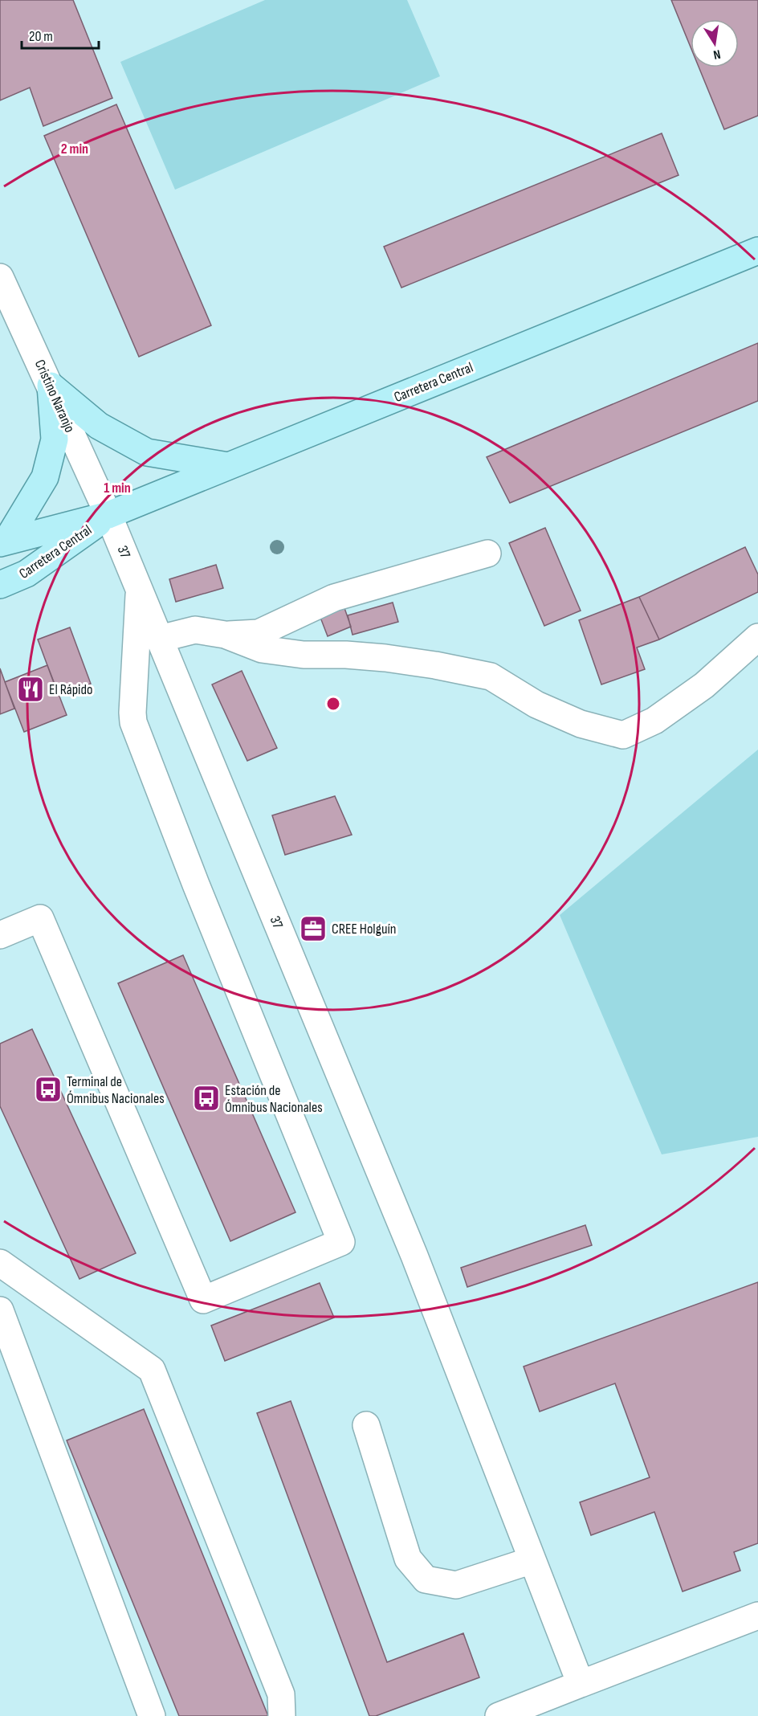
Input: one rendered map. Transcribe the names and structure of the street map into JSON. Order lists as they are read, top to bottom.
{
  "streets": {
    "main road": ["Carretera Central"],
    "street": ["Cristino Naranjo", "37"]
  },
  "crossings": [
    ["Carretera Central", "Cristino Naranjo"],
    ["Carretera Central", "37"],
    ["Cristino Naranjo", "37"]
  ],
  "places": {
    "restaurant": ["El Rápido"],
    "office": ["CREE Holguín"],
    "bus stop": ["Terminal de Ómnibus Nacionales", "Estación de Ómnibus Nacionales"]
  },
  "scale_bar": "20 m",
  "north": "bottom",
  "rings": ["2 min", "1 min"]
}
